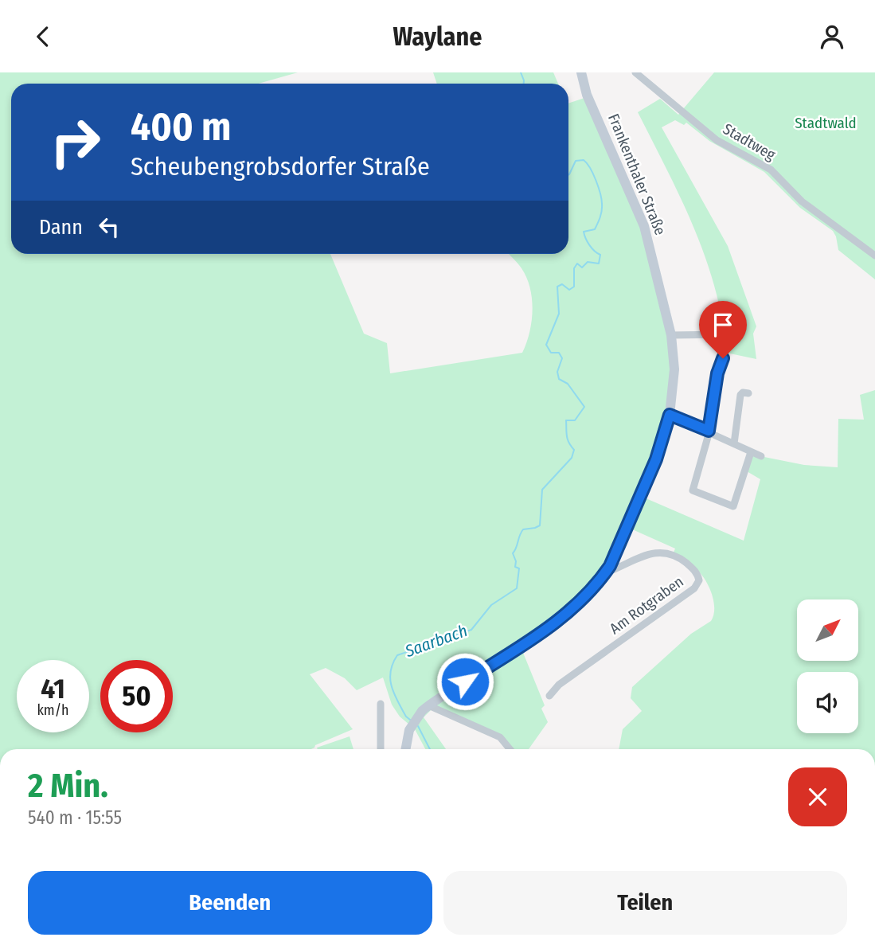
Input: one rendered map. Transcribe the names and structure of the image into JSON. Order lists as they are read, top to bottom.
{
  "streets": {
    "main road": ["Frankenthaler Straße"],
    "street": ["Stadtweg", "Am Rotgraben"]
  },
  "crossings": [
    ["Frankenthaler Straße", "Am Rotgraben"]
  ],
  "water": ["Saarbach"],
  "parks": ["Stadtwald"],
  "north": "top right",
  "page": {
    "header": "Waylane",
    "turn": ["400 m", "Scheubengrobsdorfer Straße"],
    "then": "Dann",
    "speed": "41 km/h",
    "limit": "50",
    "heading": ["2 Min.", "540 m · 15:55"],
    "buttons": ["Beenden", "Teilen"]
  }
}
